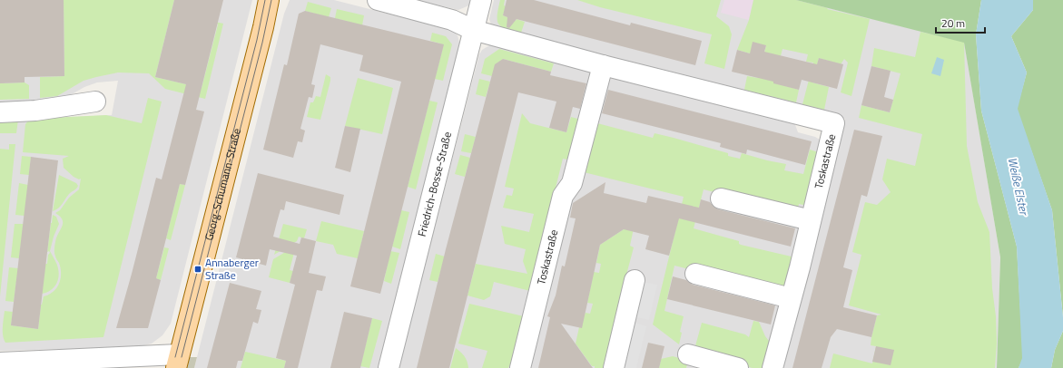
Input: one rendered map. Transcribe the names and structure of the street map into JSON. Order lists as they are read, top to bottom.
{
  "streets": {
    "main road": ["Georg-Schumann-Straße"],
    "street": ["Toskastraße", "Friedrich-Bosse-Straße"]
  },
  "crossings": [
    ["Toskastraße", "Friedrich-Bosse-Straße"]
  ],
  "water": ["Weiße Elster"],
  "places": {
    "transit": ["Annaberger Straße"]
  },
  "scale_bar": "20 m"
}
